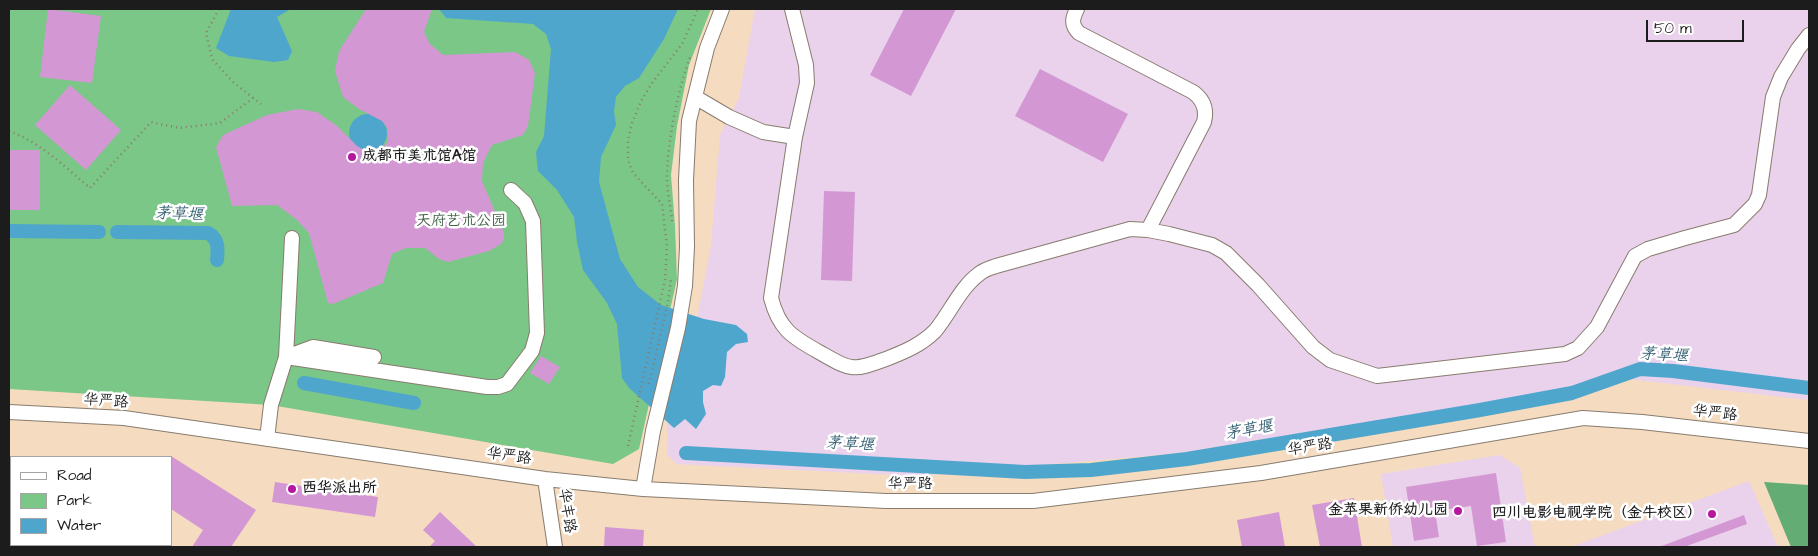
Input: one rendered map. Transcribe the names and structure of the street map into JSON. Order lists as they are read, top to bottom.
{
  "streets": {
    "street": ["华严路", "华丰路"]
  },
  "crossings": [
    ["华严路", "华丰路"]
  ],
  "water": ["茅草堰"],
  "parks": ["天府艺术公园"],
  "places": [
    "成都市美术馆A馆",
    "西华派出所",
    "金苹果新侨幼儿园",
    "四川电影电视学院（金牛校区）"
  ],
  "legend": ["Road", "Park", "Water"],
  "scale_bar": "50 m"
}
